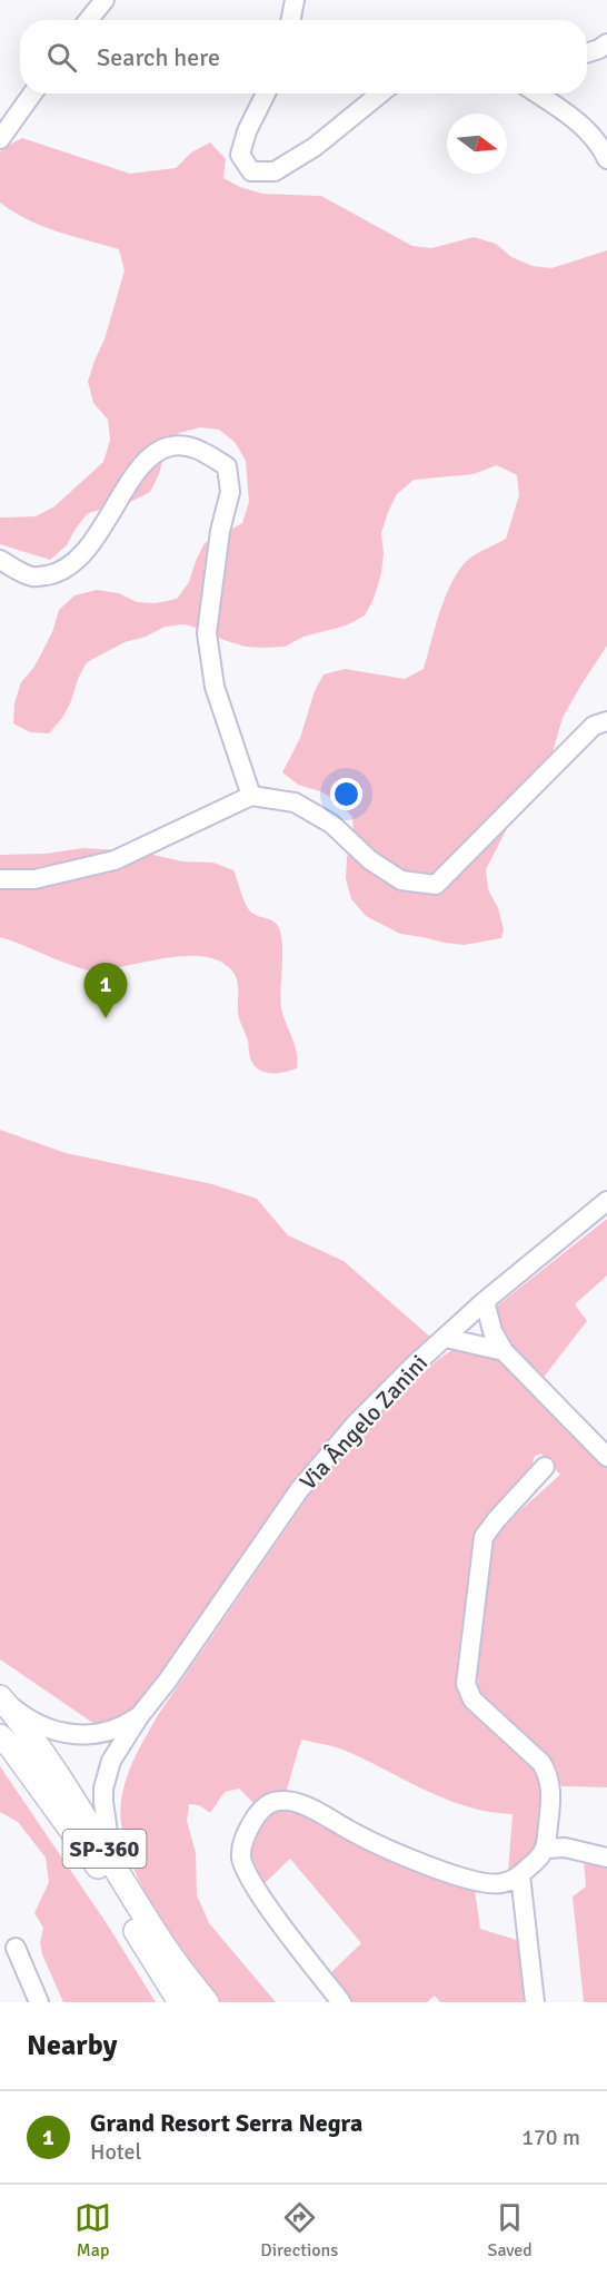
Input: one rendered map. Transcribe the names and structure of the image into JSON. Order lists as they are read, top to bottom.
{
  "streets": {
    "main road": ["SP-360"],
    "street": ["Via Ângelo Zanini"]
  },
  "crossings": [
    ["Via Ângelo Zanini", "SP-360"]
  ],
  "north": "right",
  "page": {
    "search": "Search here",
    "pins": "1",
    "heading": "Nearby",
    "list": [
      {
        "mark": "1",
        "name": "Grand Resort Serra Negra",
        "note": "Hotel",
        "value": "170 m"
      }
    ],
    "nav": ["Map", "Directions", "Saved"]
  }
}
